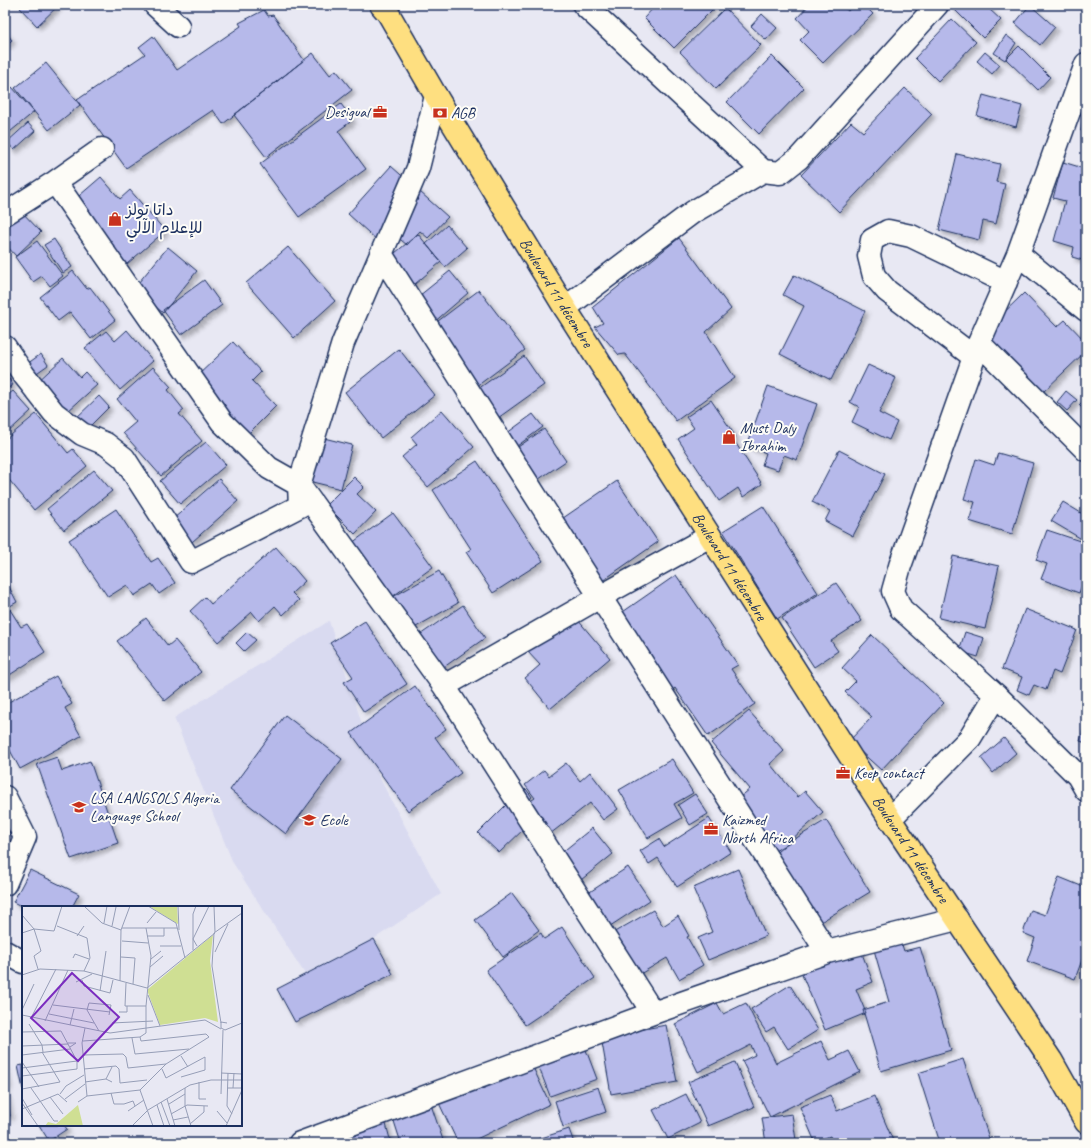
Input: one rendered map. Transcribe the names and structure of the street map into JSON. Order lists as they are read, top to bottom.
{
  "streets": {
    "main road": ["Boulevard 11 décembre"]
  },
  "places": {
    "office": ["Desigual", "Keep contact", "Kaizmed North Africa"],
    "bank": ["AGB"],
    "shop": ["داتا تولز للإعلام الآلي", "Must Daly Ibrahim"],
    "school or university": ["LSA LANGSOLS Algeria Language School", "Ecole"]
  }
}
